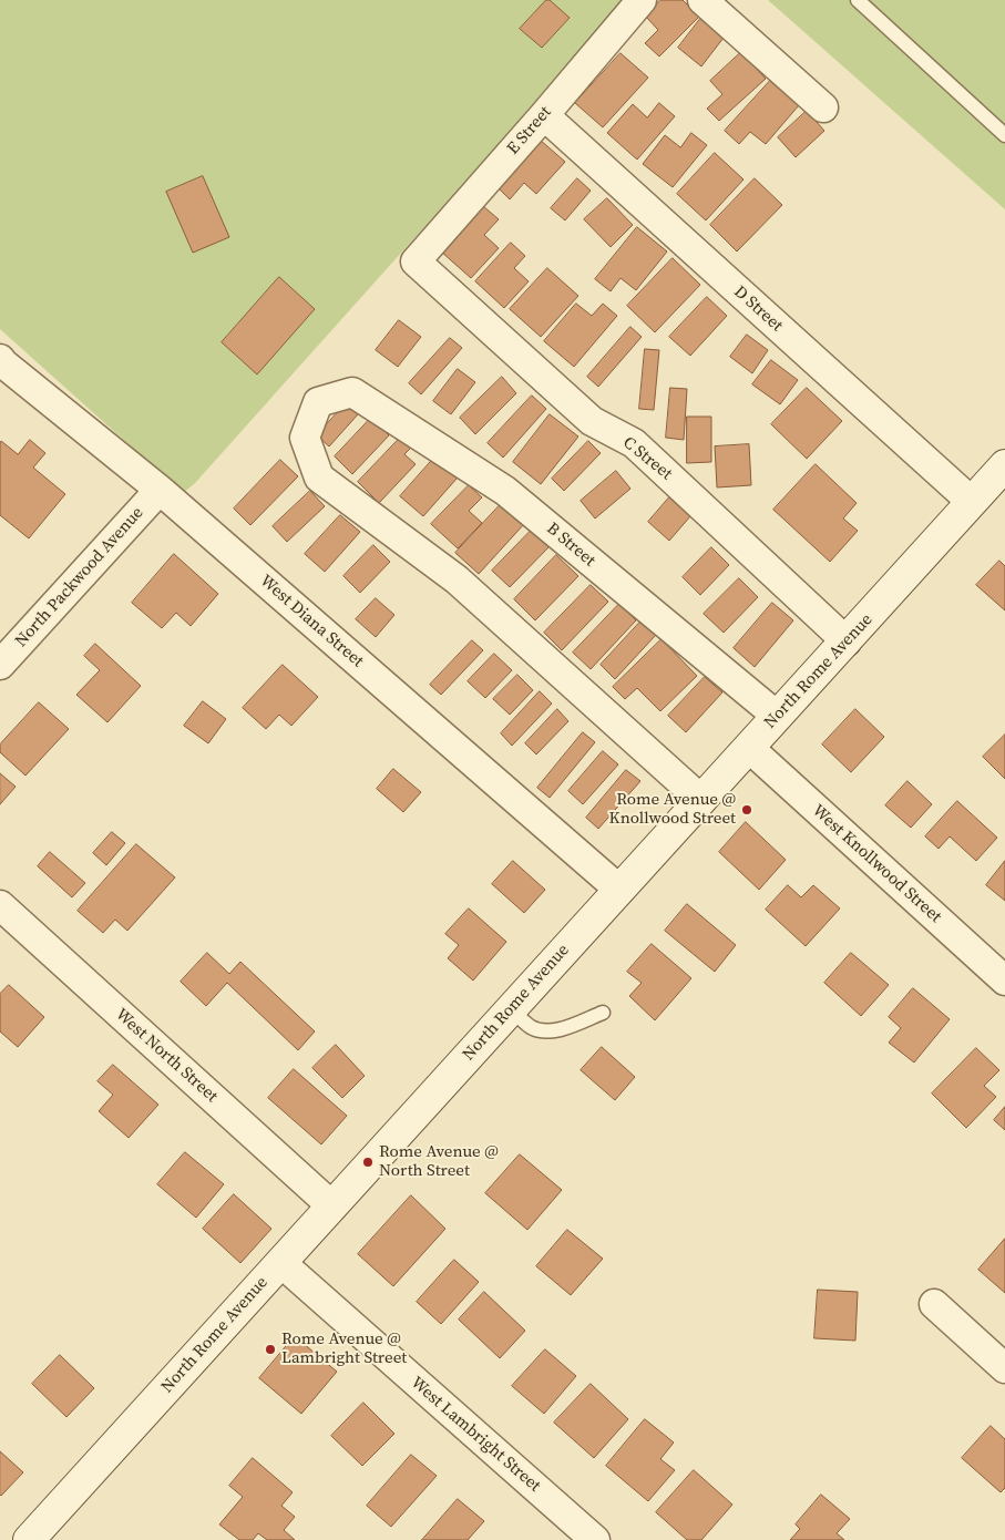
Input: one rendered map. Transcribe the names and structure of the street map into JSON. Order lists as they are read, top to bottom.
{
  "streets": {
    "street": [
      "E Street",
      "D Street",
      "C Street",
      "B Street",
      "North Packwood Avenue",
      "West Diana Street",
      "North Rome Avenue",
      "West Knollwood Street",
      "West North Street",
      "West Lambright Street"
    ]
  },
  "crossings": [
    ["E Street", "D Street"],
    ["E Street", "C Street"],
    ["D Street", "North Rome Avenue"],
    ["C Street", "North Rome Avenue"],
    ["B Street", "North Rome Avenue"],
    ["North Packwood Avenue", "West Diana Street"],
    ["West Diana Street", "North Rome Avenue"],
    ["North Rome Avenue", "West Knollwood Street"],
    ["North Rome Avenue", "West North Street"],
    ["North Rome Avenue", "West Lambright Street"]
  ],
  "places": ["Rome Avenue @ Knollwood Street", "Rome Avenue @ North Street", "Rome Avenue @ Lambright Street"]
}
